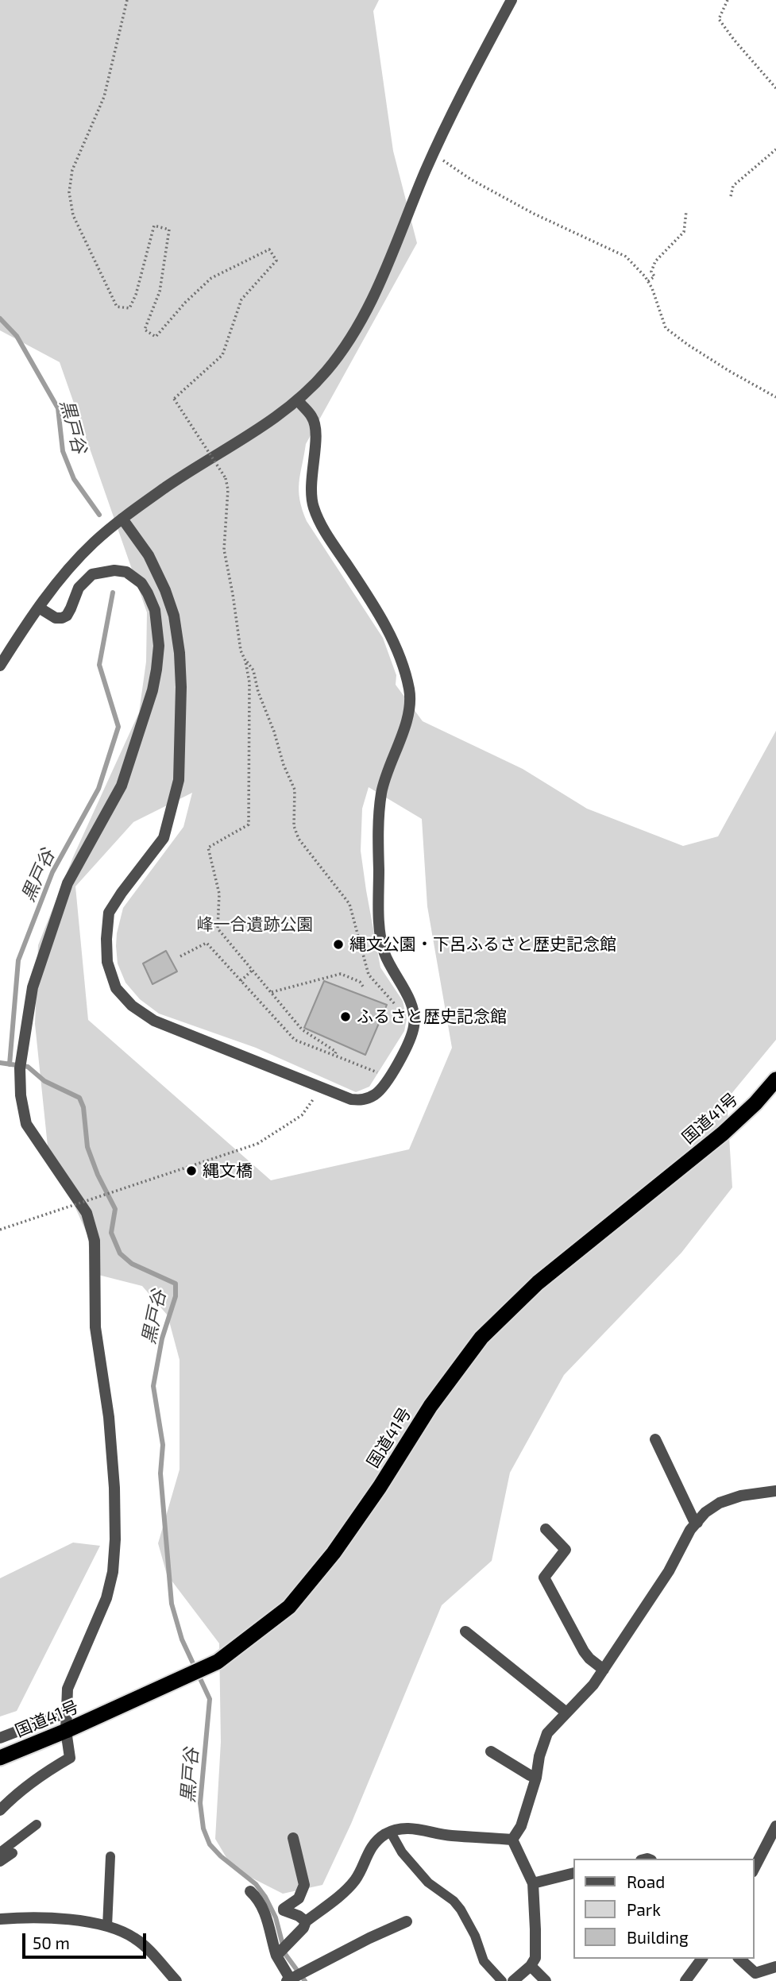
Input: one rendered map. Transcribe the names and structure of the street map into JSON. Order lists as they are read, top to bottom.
{
  "streets": {
    "highway": ["国道41号"]
  },
  "water": ["黒戸谷"],
  "parks": ["峰一合遺跡公園"],
  "places": ["縄文公園・下呂ふるさと歴史記念館", "ふるさと歴史記念館", "縄文橋"],
  "legend": ["Road", "Park", "Building"],
  "scale_bar": "50 m"
}
